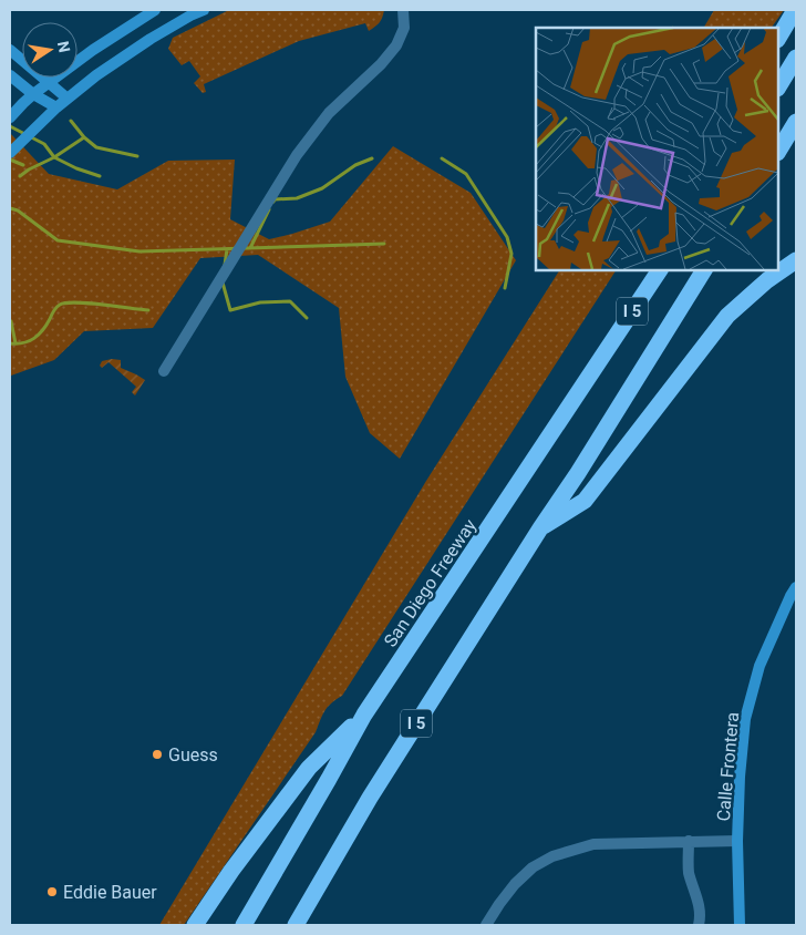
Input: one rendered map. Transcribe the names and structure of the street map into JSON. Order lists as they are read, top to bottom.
{
  "streets": {
    "highway": ["I 5", "San Diego Freeway"],
    "street": ["Calle Frontera"]
  },
  "places": ["Guess", "Eddie Bauer"],
  "north": "right"
}
